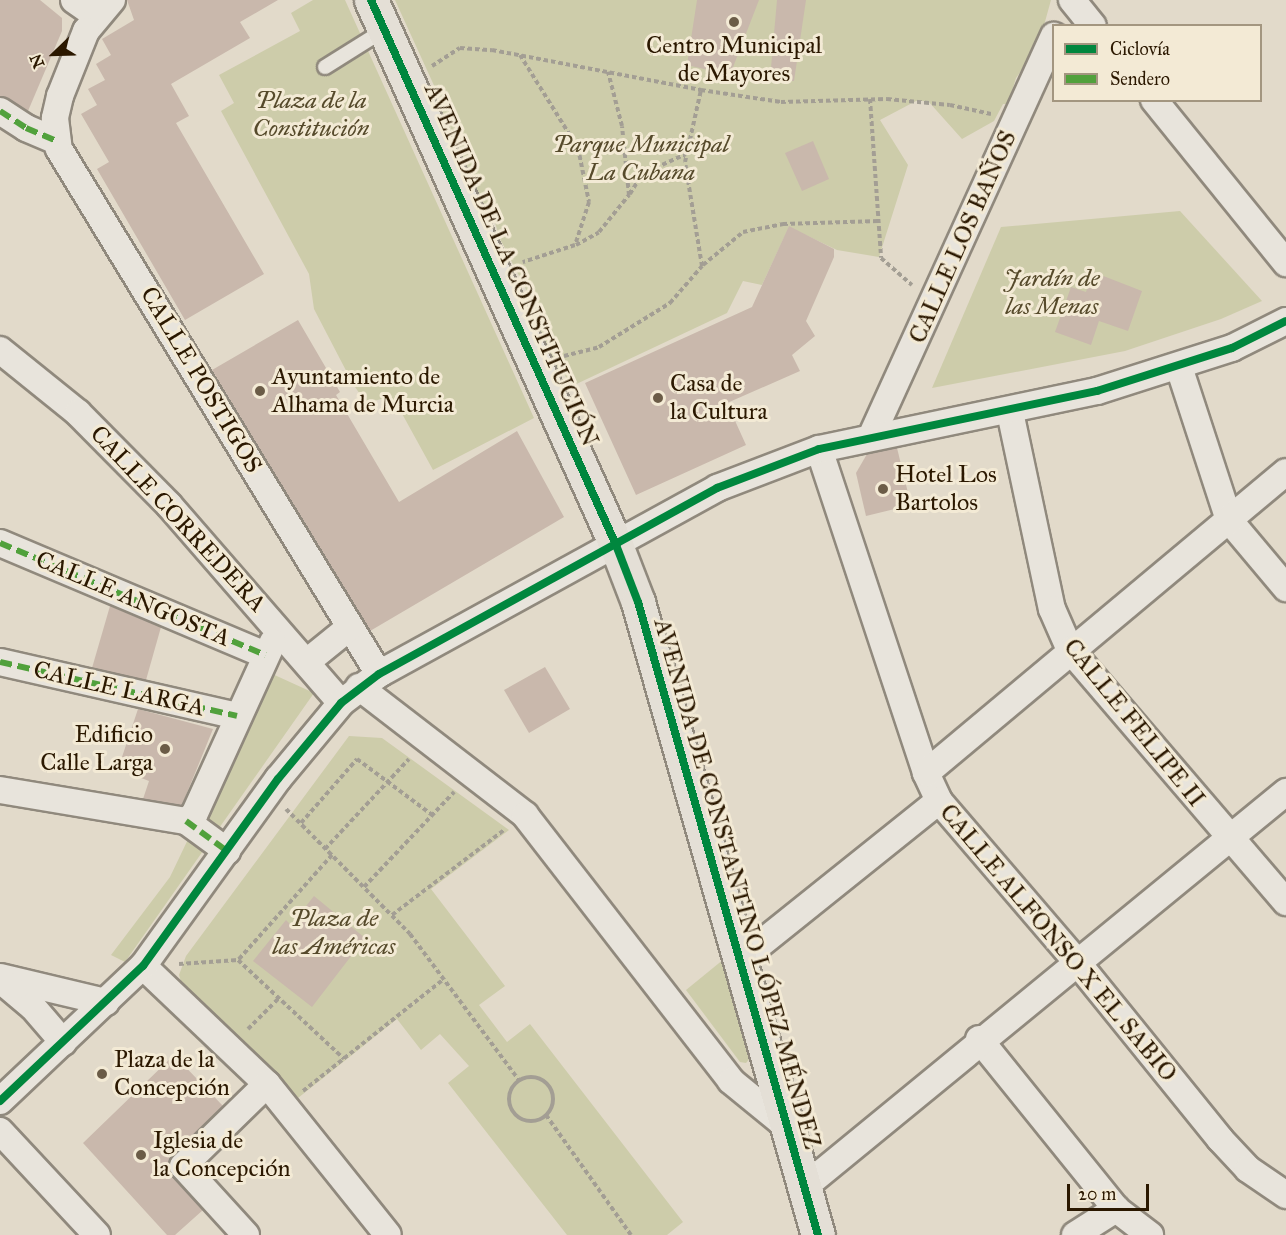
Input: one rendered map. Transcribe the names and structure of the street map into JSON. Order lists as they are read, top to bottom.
{
  "streets": {
    "main road": ["AVENIDA DE LA CONSTITUCIÓN", "AVENIDA DE CONSTANTINO LÓPEZ MÉNDEZ"],
    "street": [
      "CALLE LOS BAÑOS",
      "CALLE POSTIGOS",
      "CALLE CORREDERA",
      "CALLE ANGOSTA",
      "CALLE LARGA",
      "CALLE FELIPE II",
      "CALLE ALFONSO X EL SABIO"
    ]
  },
  "crossings": [
    ["AVENIDA DE LA CONSTITUCIÓN", "AVENIDA DE CONSTANTINO LÓPEZ MÉNDEZ"],
    ["CALLE POSTIGOS", "CALLE CORREDERA"]
  ],
  "parks": [
    "Plaza de la Constitución",
    "Parque Municipal La Cubana",
    "Jardín de las Menas",
    "Plaza de las Américas"
  ],
  "places": [
    "Centro Municipal de Mayores",
    "Ayuntamiento de Alhama de Murcia",
    "Casa de la Cultura",
    "Hotel Los Bartolos",
    "Edificio Calle Larga",
    "Plaza de la Concepción",
    "Iglesia de la Concepción"
  ],
  "legend": ["Ciclovía", "Sendero"],
  "scale_bar": "20 m",
  "north": "bottom left"
}
